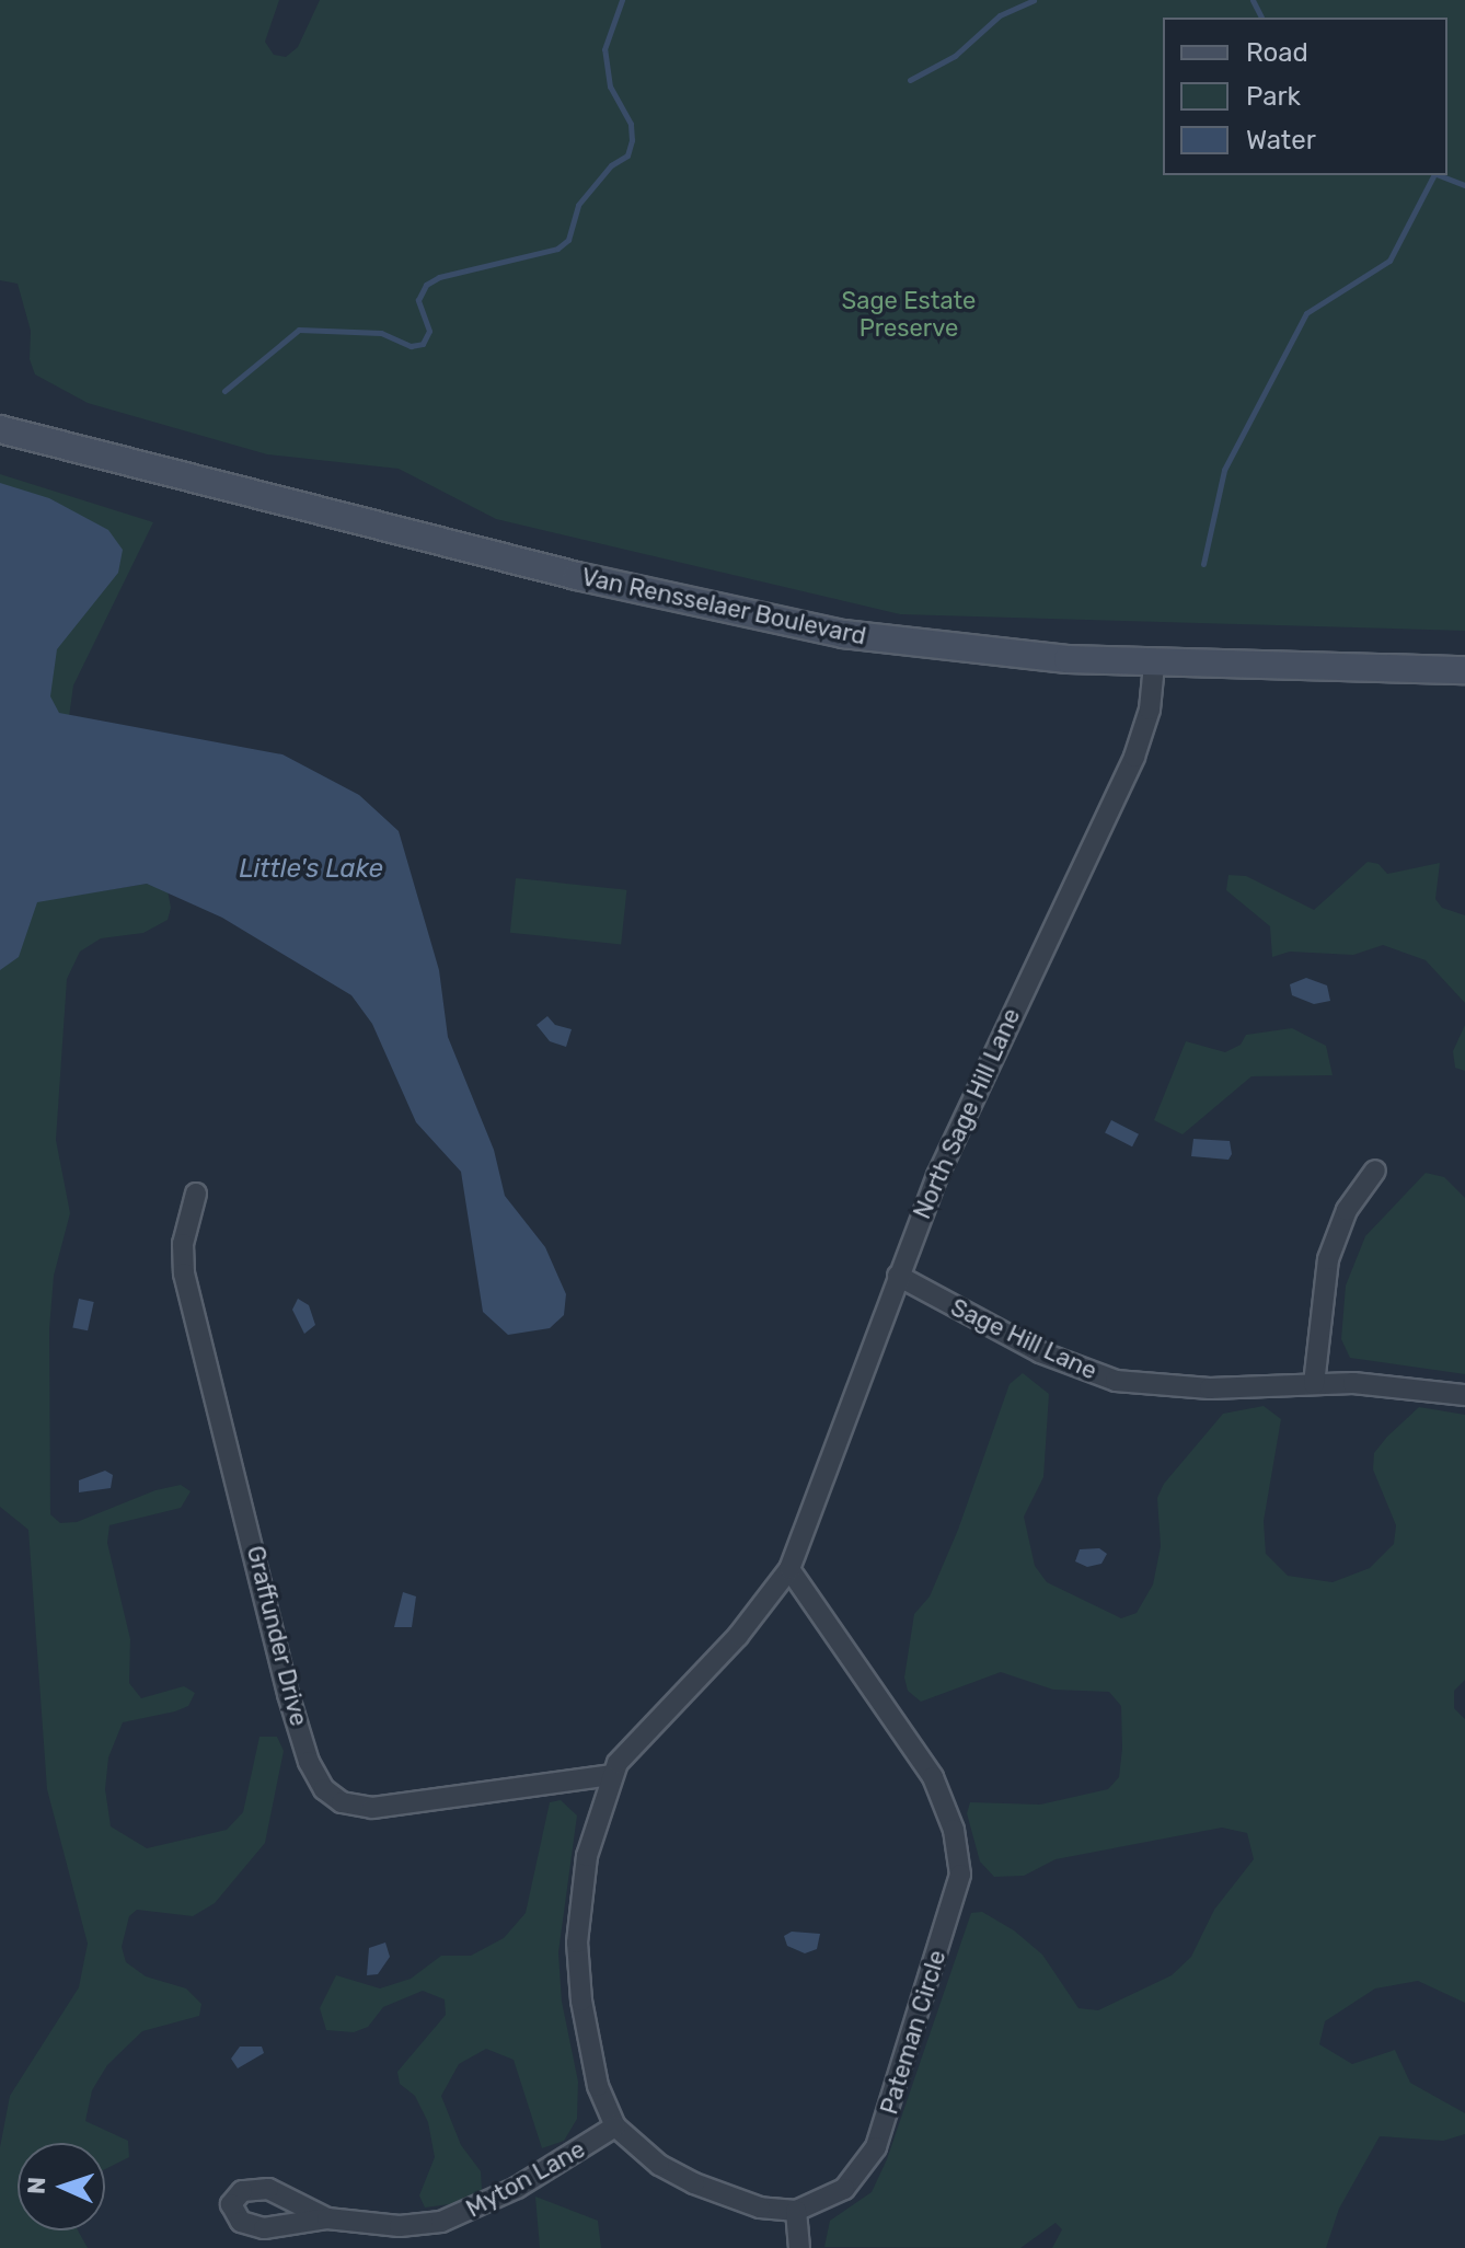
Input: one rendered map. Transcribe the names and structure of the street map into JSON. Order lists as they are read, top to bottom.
{
  "streets": {
    "main road": ["Van Rensselaer Boulevard"],
    "street": [
      "North Sage Hill Lane",
      "Sage Hill Lane",
      "Graffunder Drive",
      "Pateman Circle",
      "Myton Lane"
    ]
  },
  "crossings": [
    ["Van Rensselaer Boulevard", "North Sage Hill Lane"],
    ["North Sage Hill Lane", "Sage Hill Lane"],
    ["North Sage Hill Lane", "Pateman Circle"]
  ],
  "water": ["Little's Lake"],
  "parks": ["Sage Estate Preserve"],
  "legend": ["Road", "Park", "Water"],
  "north": "left"
}
